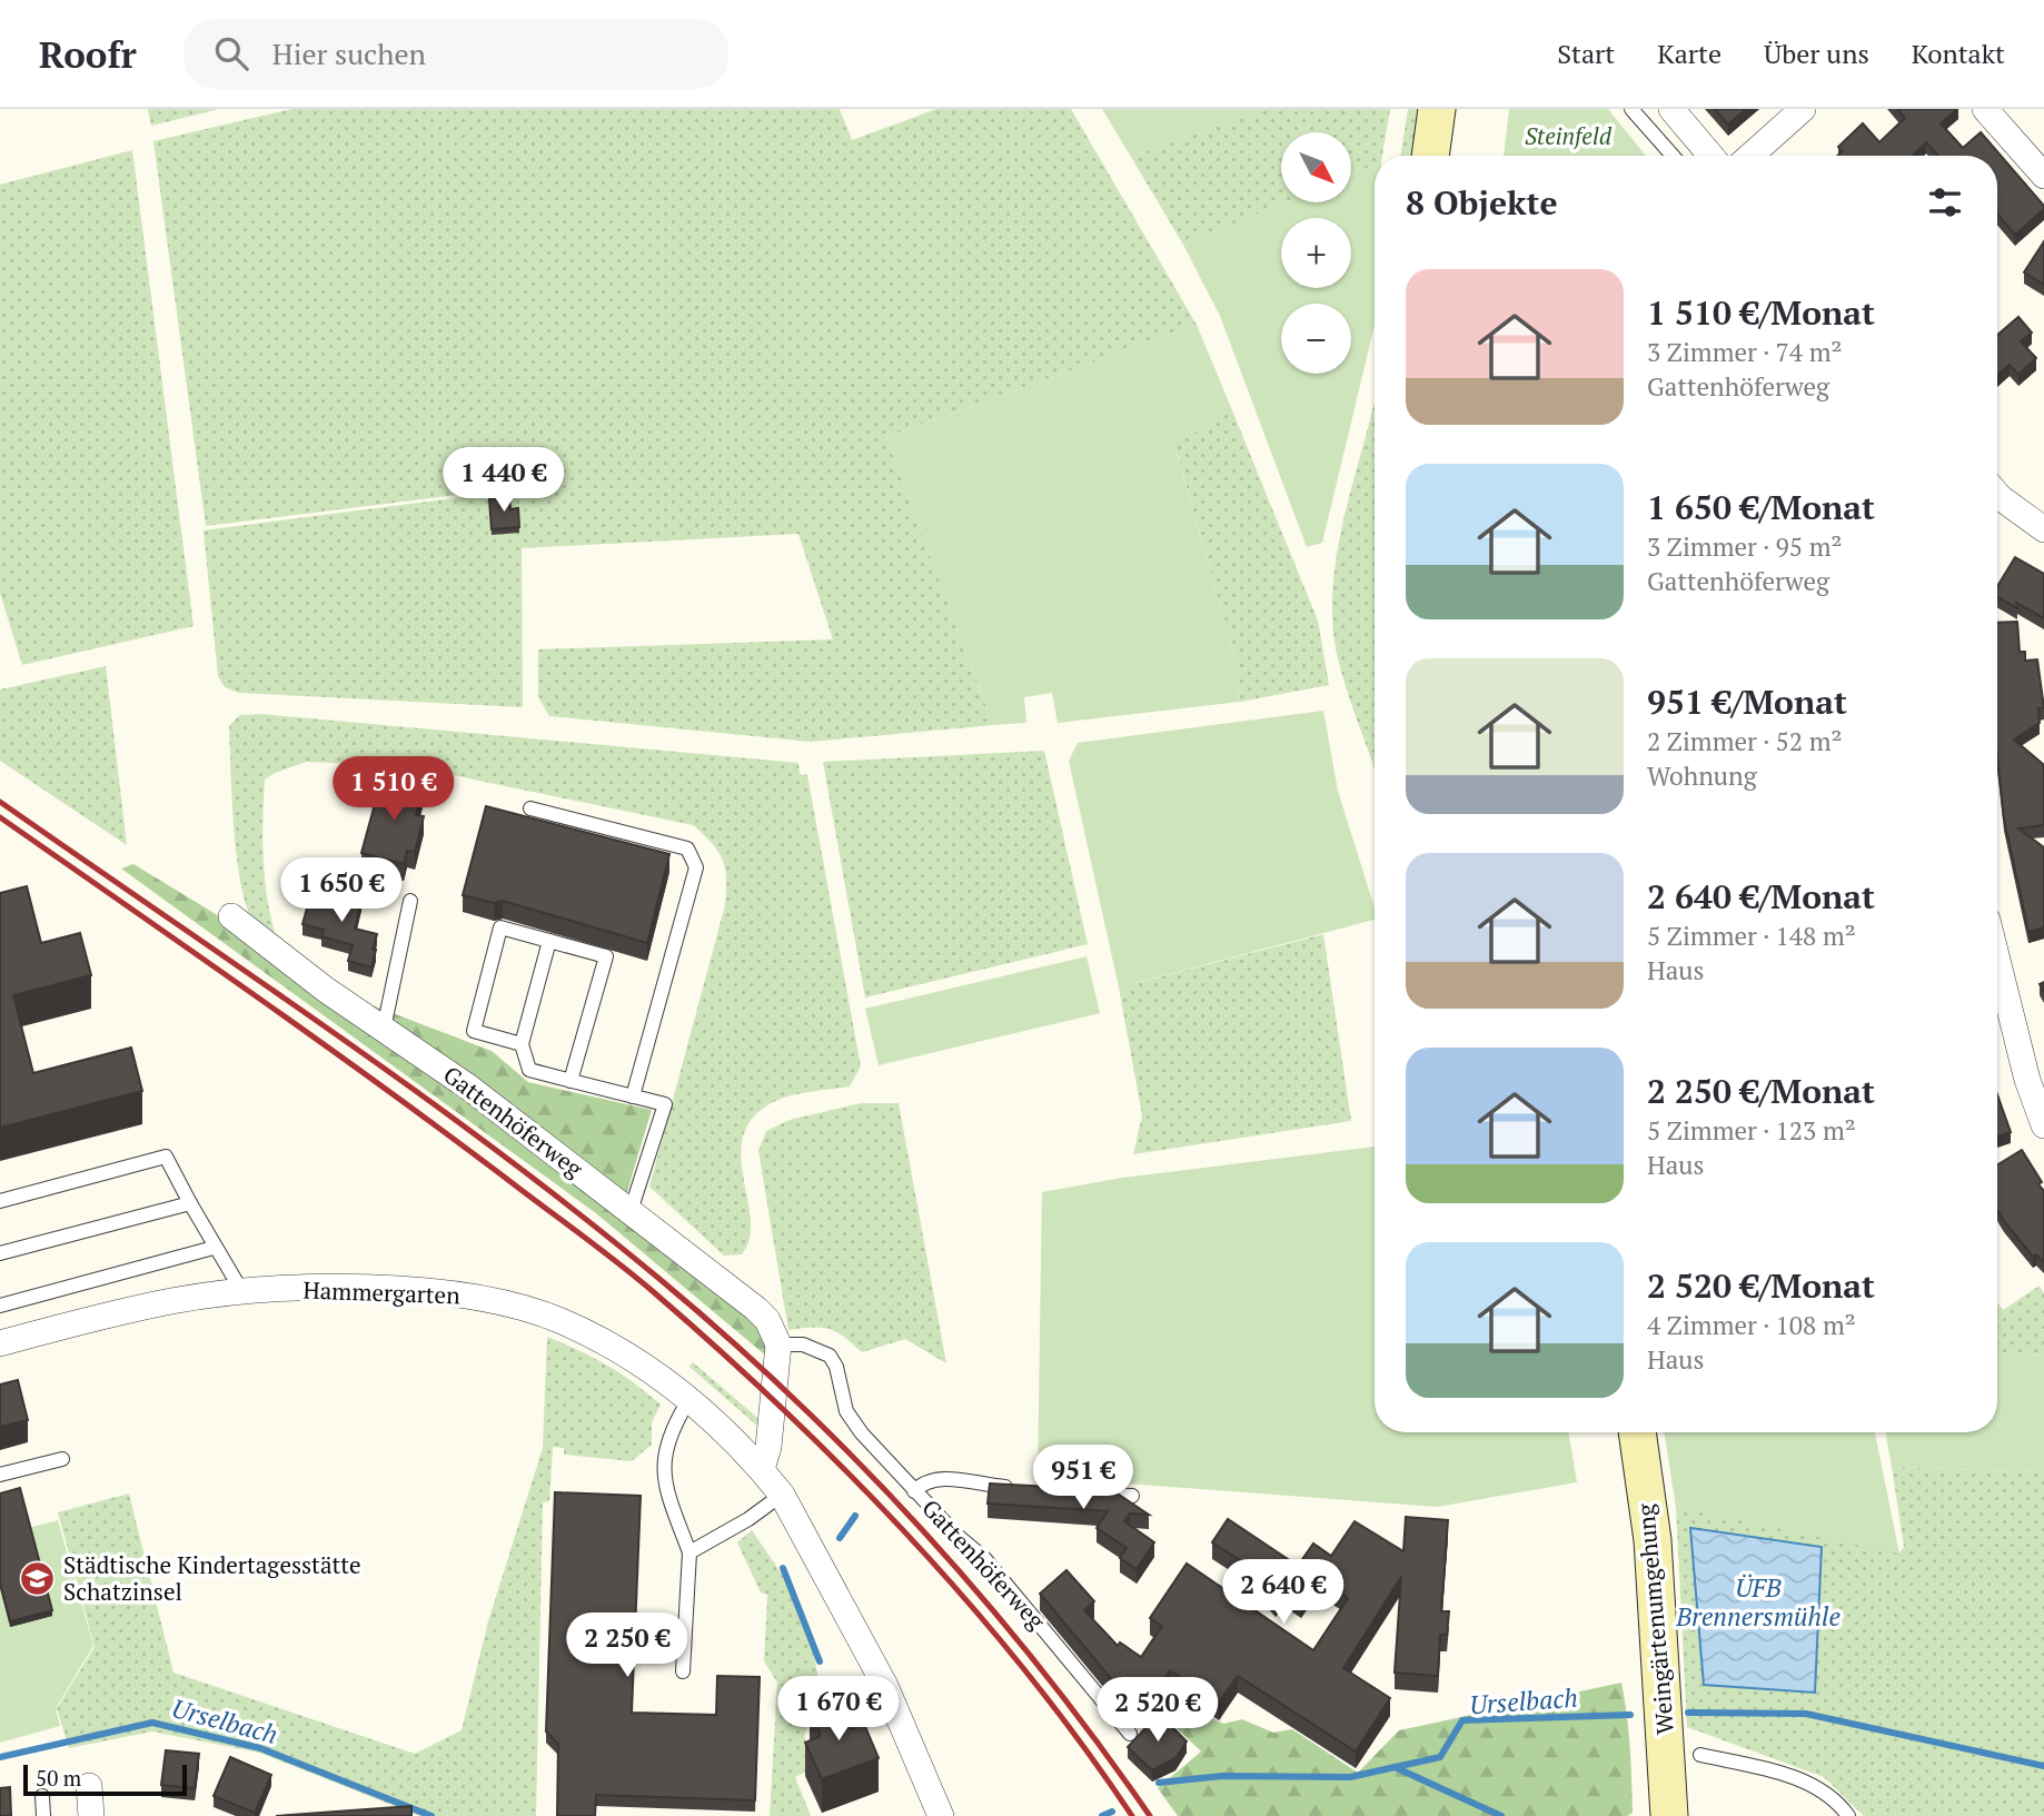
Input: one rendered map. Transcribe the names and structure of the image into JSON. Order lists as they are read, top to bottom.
{
  "streets": {
    "main road": ["Weingärtenumgehung"],
    "street": ["Gattenhöferweg", "Hammergarten"]
  },
  "water": ["ÜFB Brennersmühle", "Urselbach"],
  "parks": ["Steinfeld"],
  "places": {
    "school or university": ["Städtische Kindertagesstätte Schatzinsel"]
  },
  "scale_bar": "50 m",
  "north": "bottom right",
  "page": {
    "header": "Roofr",
    "search": "Hier suchen",
    "nav": [
      "Start",
      "Karte",
      "Über uns",
      "Kontakt"
    ],
    "map_buttons": ["+", "−"],
    "heading": "8 Objekte",
    "list": [
      {
        "name": "1 510 €/Monat",
        "note": "3 Zimmer · 74 m² · Gattenhöferweg"
      },
      {
        "name": "1 650 €/Monat",
        "note": "3 Zimmer · 95 m² · Gattenhöferweg"
      },
      {
        "name": "951 €/Monat",
        "note": "2 Zimmer · 52 m² · Wohnung"
      },
      {
        "name": "2 640 €/Monat",
        "note": "5 Zimmer · 148 m² · Haus"
      },
      {
        "name": "2 250 €/Monat",
        "note": "5 Zimmer · 123 m² · Haus"
      },
      {
        "name": "2 520 €/Monat",
        "note": "4 Zimmer · 108 m² · Haus"
      }
    ],
    "price": [
      "1 440 €",
      "1 510 €",
      "1 650 €",
      "951 €",
      "2 640 €",
      "2 250 €",
      "1 670 €",
      "2 520 €"
    ],
    "scale": "50 m"
  }
}
